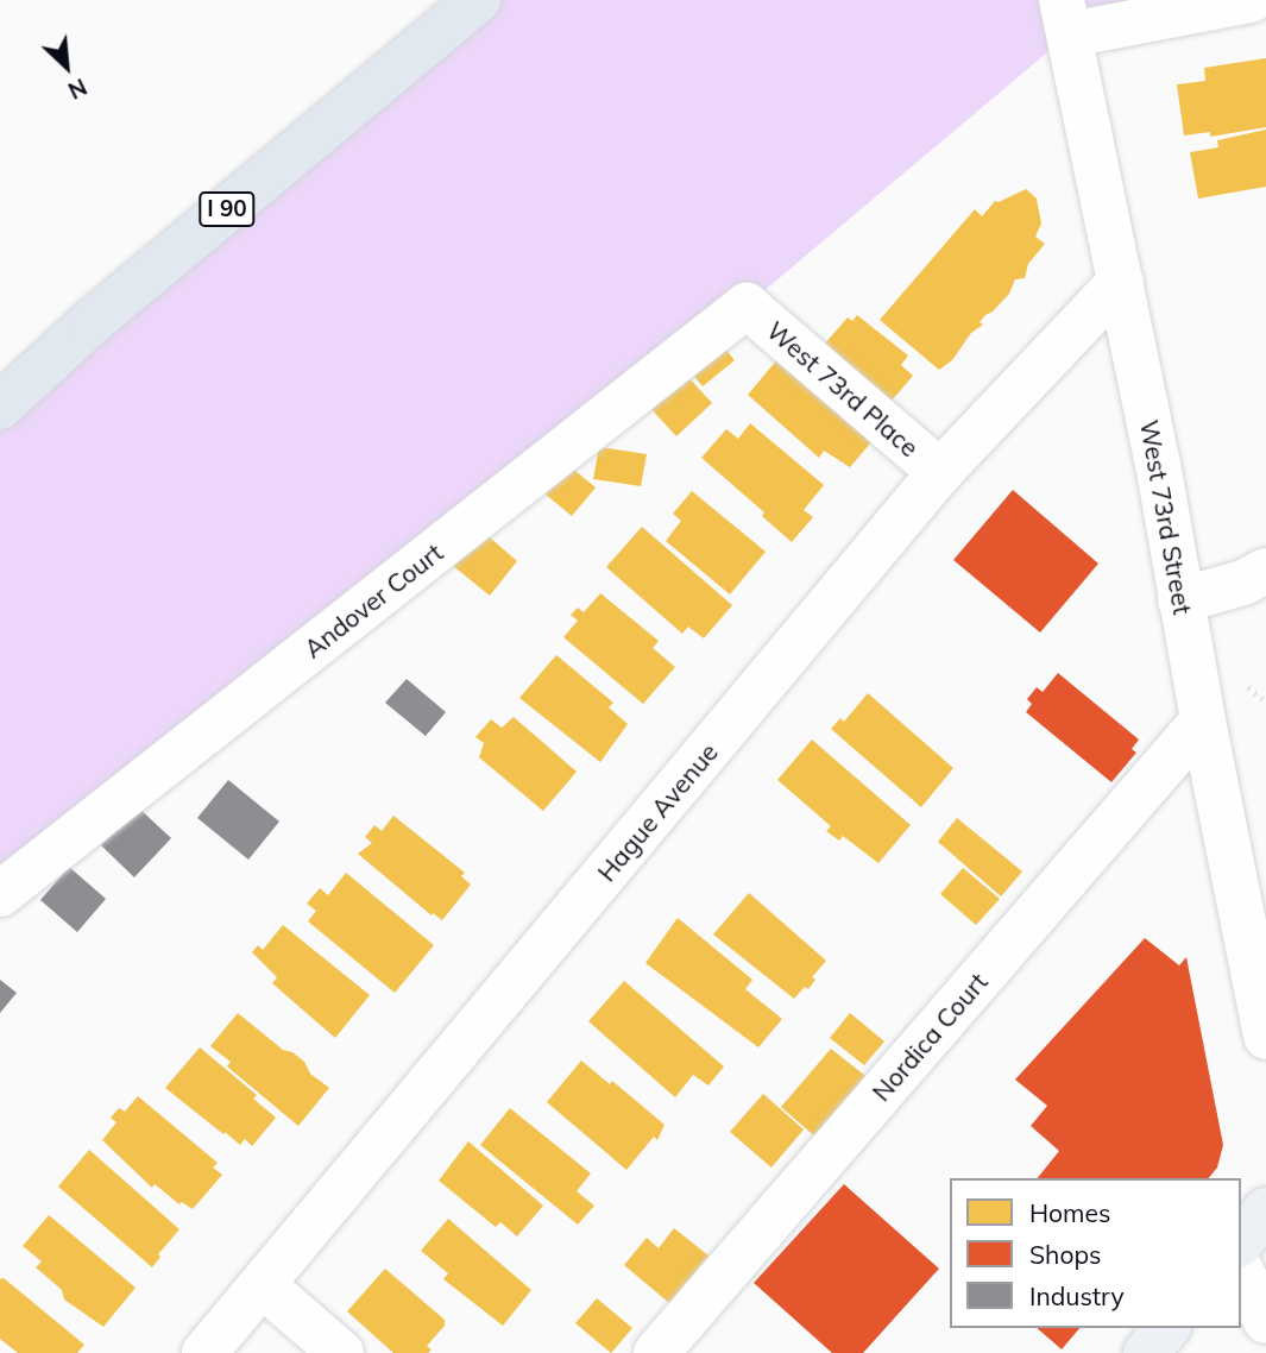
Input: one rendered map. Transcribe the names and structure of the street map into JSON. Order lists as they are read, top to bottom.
{
  "streets": {
    "highway": ["I 90"],
    "street": [
      "West 73rd Place",
      "West 73rd Street",
      "Andover Court",
      "Hague Avenue",
      "Nordica Court"
    ]
  },
  "crossings": [
    ["West 73rd Place", "Andover Court"],
    ["West 73rd Place", "Hague Avenue"],
    ["West 73rd Street", "Hague Avenue"],
    ["West 73rd Street", "Nordica Court"]
  ],
  "legend": ["Homes", "Shops", "Industry"],
  "north": "bottom right"
}
